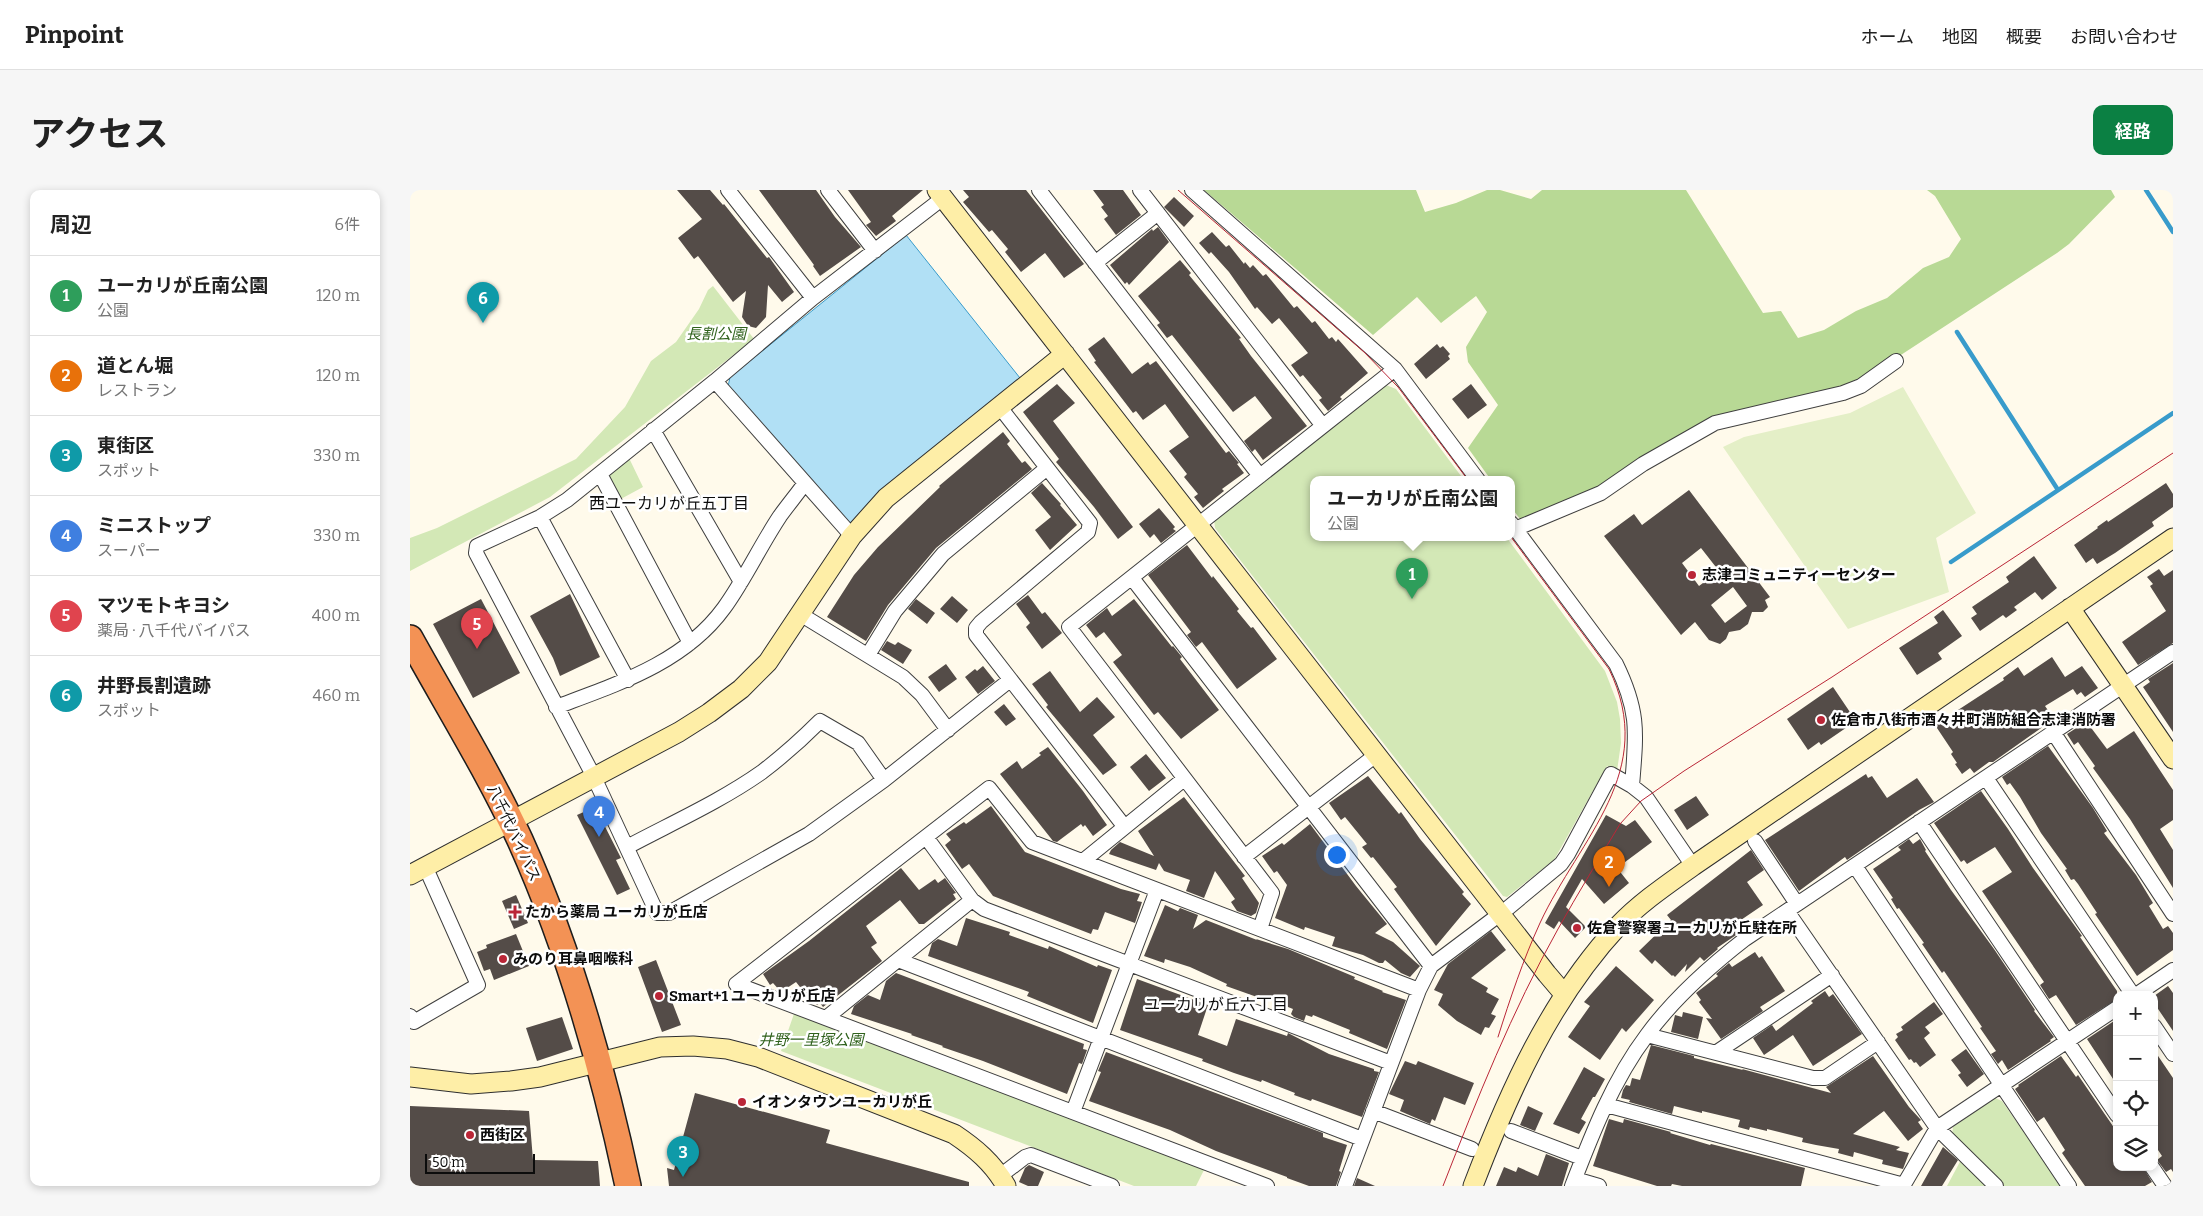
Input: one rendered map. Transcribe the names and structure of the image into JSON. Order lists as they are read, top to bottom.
{
  "streets": {
    "highway": ["八千代バイパス"]
  },
  "districts": ["西ユーカリが丘五丁目", "ユーカリが丘六丁目"],
  "parks": ["長割公園", "井野一里塚公園"],
  "places": {
    "other": [
      "志津コミュニティーセンター",
      "佐倉市八街市酒々井町消防組合志津消防署",
      "佐倉警察署ユーカリが丘駐在所",
      "みのり耳鼻咽喉科",
      "Smart+1 ユーカリが丘店",
      "イオンタウンユーカリが丘",
      "西街区"
    ],
    "health": ["たから薬局 ユーカリが丘店"]
  },
  "scale_bar": "50 m",
  "page": {
    "header": "Pinpoint",
    "nav": [
      "ホーム",
      "地図",
      "概要",
      "お問い合わせ"
    ],
    "title": "アクセス",
    "buttons": "経路",
    "heading": ["周辺", "6件"],
    "list": [
      {
        "mark": "1",
        "name": "ユーカリが丘南公園",
        "note": "公園",
        "value": "120 m"
      },
      {
        "mark": "2",
        "name": "道とん堀",
        "note": "レストラン",
        "value": "120 m"
      },
      {
        "mark": "3",
        "name": "東街区",
        "note": "スポット",
        "value": "330 m"
      },
      {
        "mark": "4",
        "name": "ミニストップ",
        "note": "スーパー",
        "value": "330 m"
      },
      {
        "mark": "5",
        "name": "マツモトキヨシ",
        "note": "薬局 · 八千代バイパス",
        "value": "400 m"
      },
      {
        "mark": "6",
        "name": "井野長割遺跡",
        "note": "スポット",
        "value": "460 m"
      }
    ],
    "pins": [
      "6",
      "1",
      "5",
      "4",
      "2",
      "3"
    ],
    "popup": ["ユーカリが丘南公園", "公園"],
    "map_buttons": ["+", "−"],
    "scale": "50 m"
  }
}
